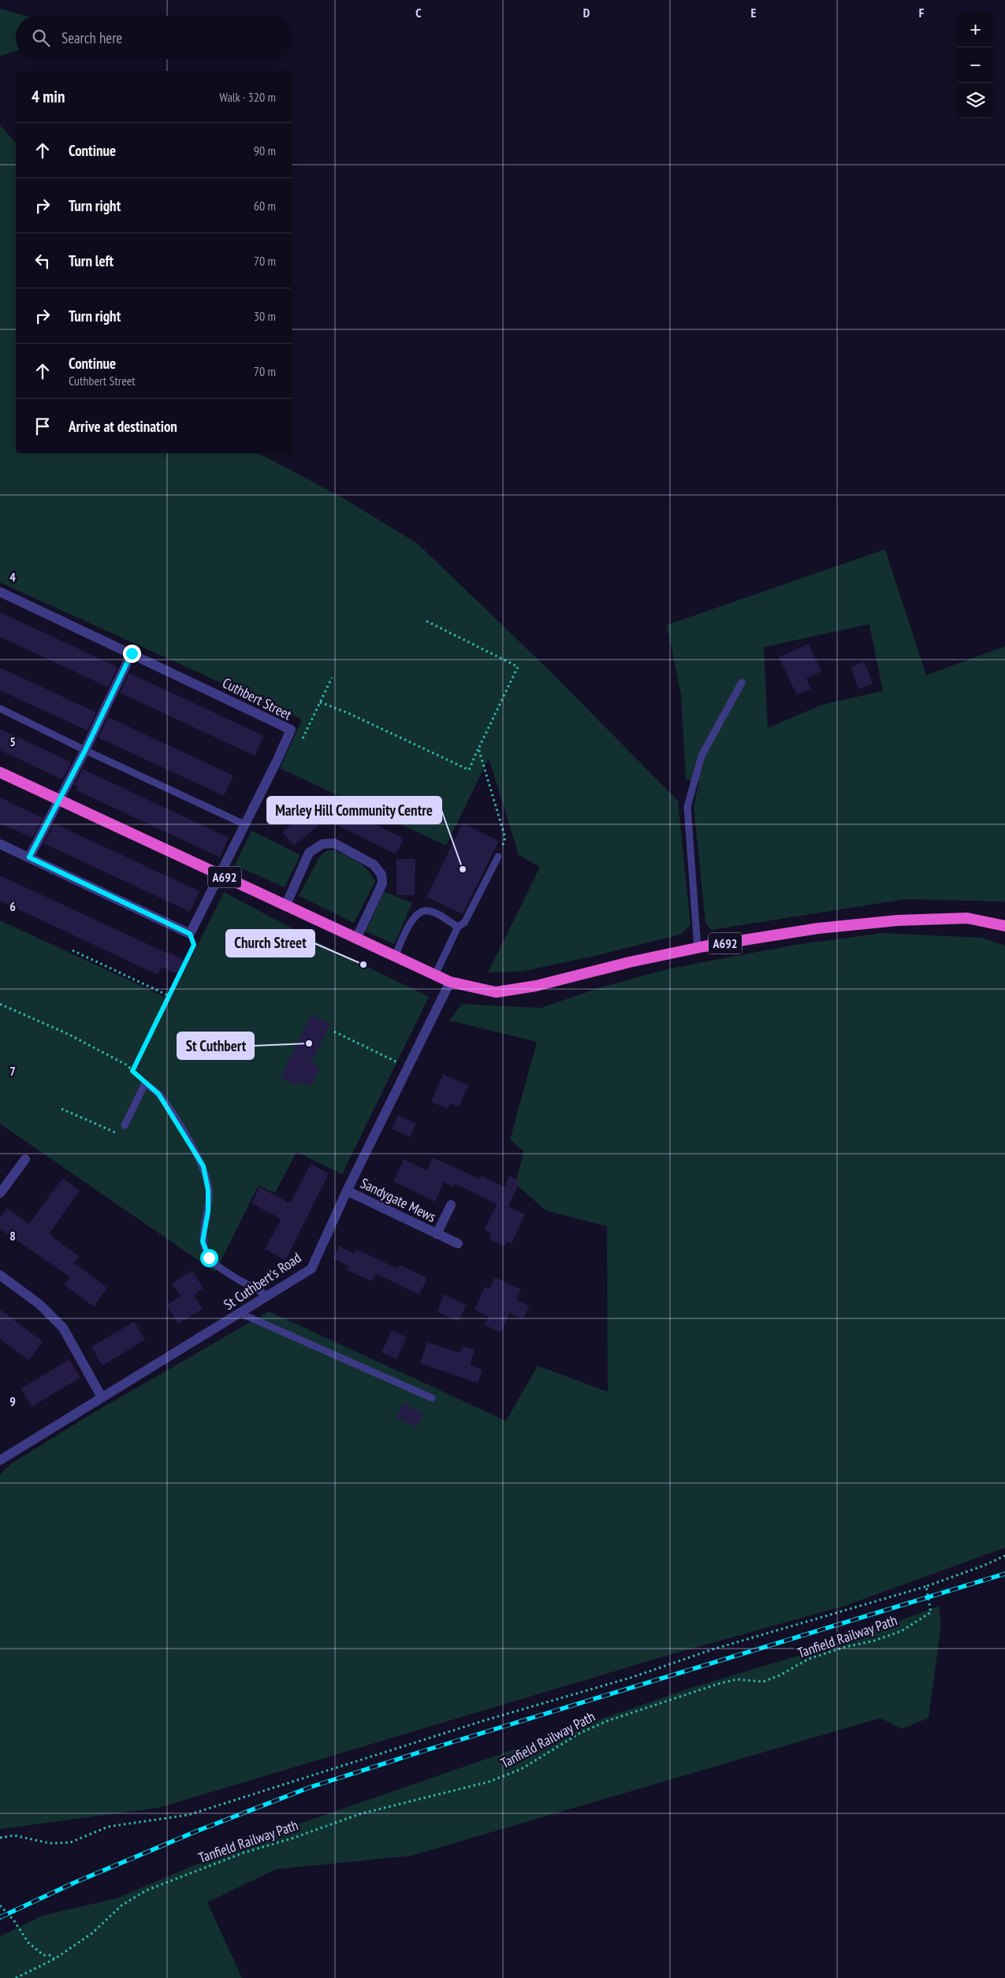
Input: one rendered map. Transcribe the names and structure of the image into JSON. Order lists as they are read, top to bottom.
{
  "streets": {
    "highway": ["A692"],
    "street": ["Cuthbert Street", "Sandygate Mews", "St Cuthbert's Road"],
    "path": ["Tanfield Railway Path"]
  },
  "crossings": [
    ["Cuthbert Street", "A692"],
    ["A692", "St Cuthbert's Road"],
    ["Sandygate Mews", "St Cuthbert's Road"]
  ],
  "places": ["Marley Hill Community Centre", "Church Street", "St Cuthbert"],
  "page": {
    "map_buttons": ["+", "−"],
    "search": "Search here",
    "heading": ["4 min", "Walk · 320 m"],
    "list": [
      ["Continue", "90 m"],
      ["Turn right", "60 m"],
      ["Turn left", "70 m"],
      ["Turn right", "30 m"],
      ["Continue", "Cuthbert Street", "70 m"],
      "Arrive at destination"
    ]
  },
  "grid": {
    "columns": [
      "C",
      "D",
      "E",
      "F"
    ],
    "rows": [
      "4",
      "5",
      "6",
      "7",
      "8",
      "9"
    ]
  }
}
